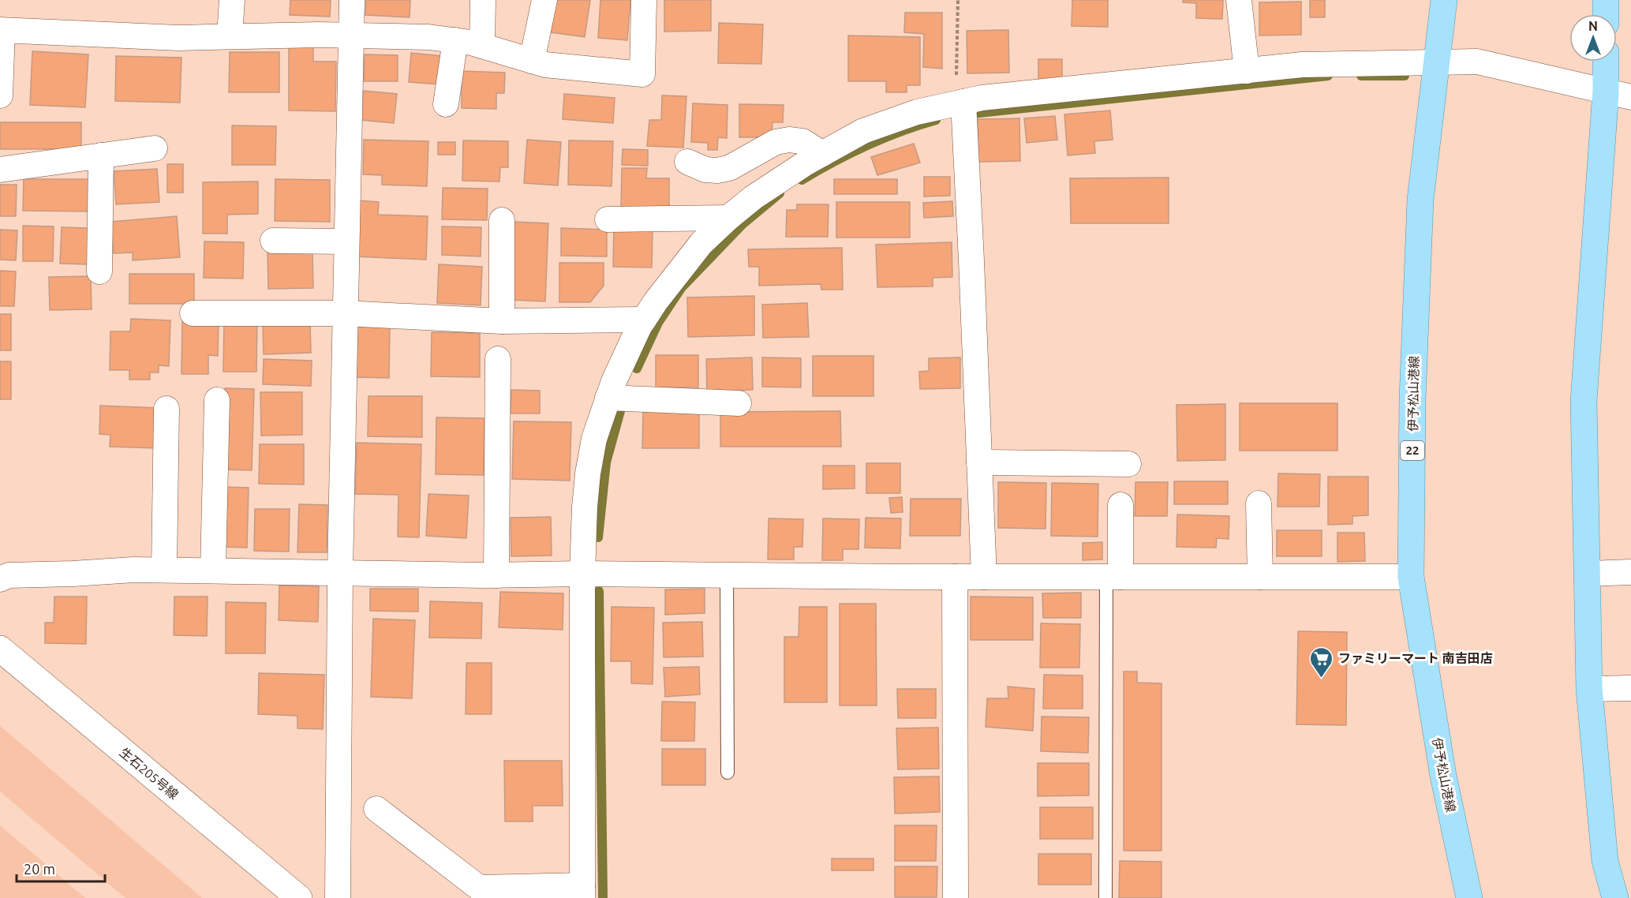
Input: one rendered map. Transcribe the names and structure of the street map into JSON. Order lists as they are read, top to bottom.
{
  "streets": {
    "main road": ["伊予松山港線", "22"],
    "street": ["生石205号線"]
  },
  "places": {
    "supermarket": ["ファミリーマート 南吉田店"]
  },
  "scale_bar": "20 m",
  "north": "top"
}
